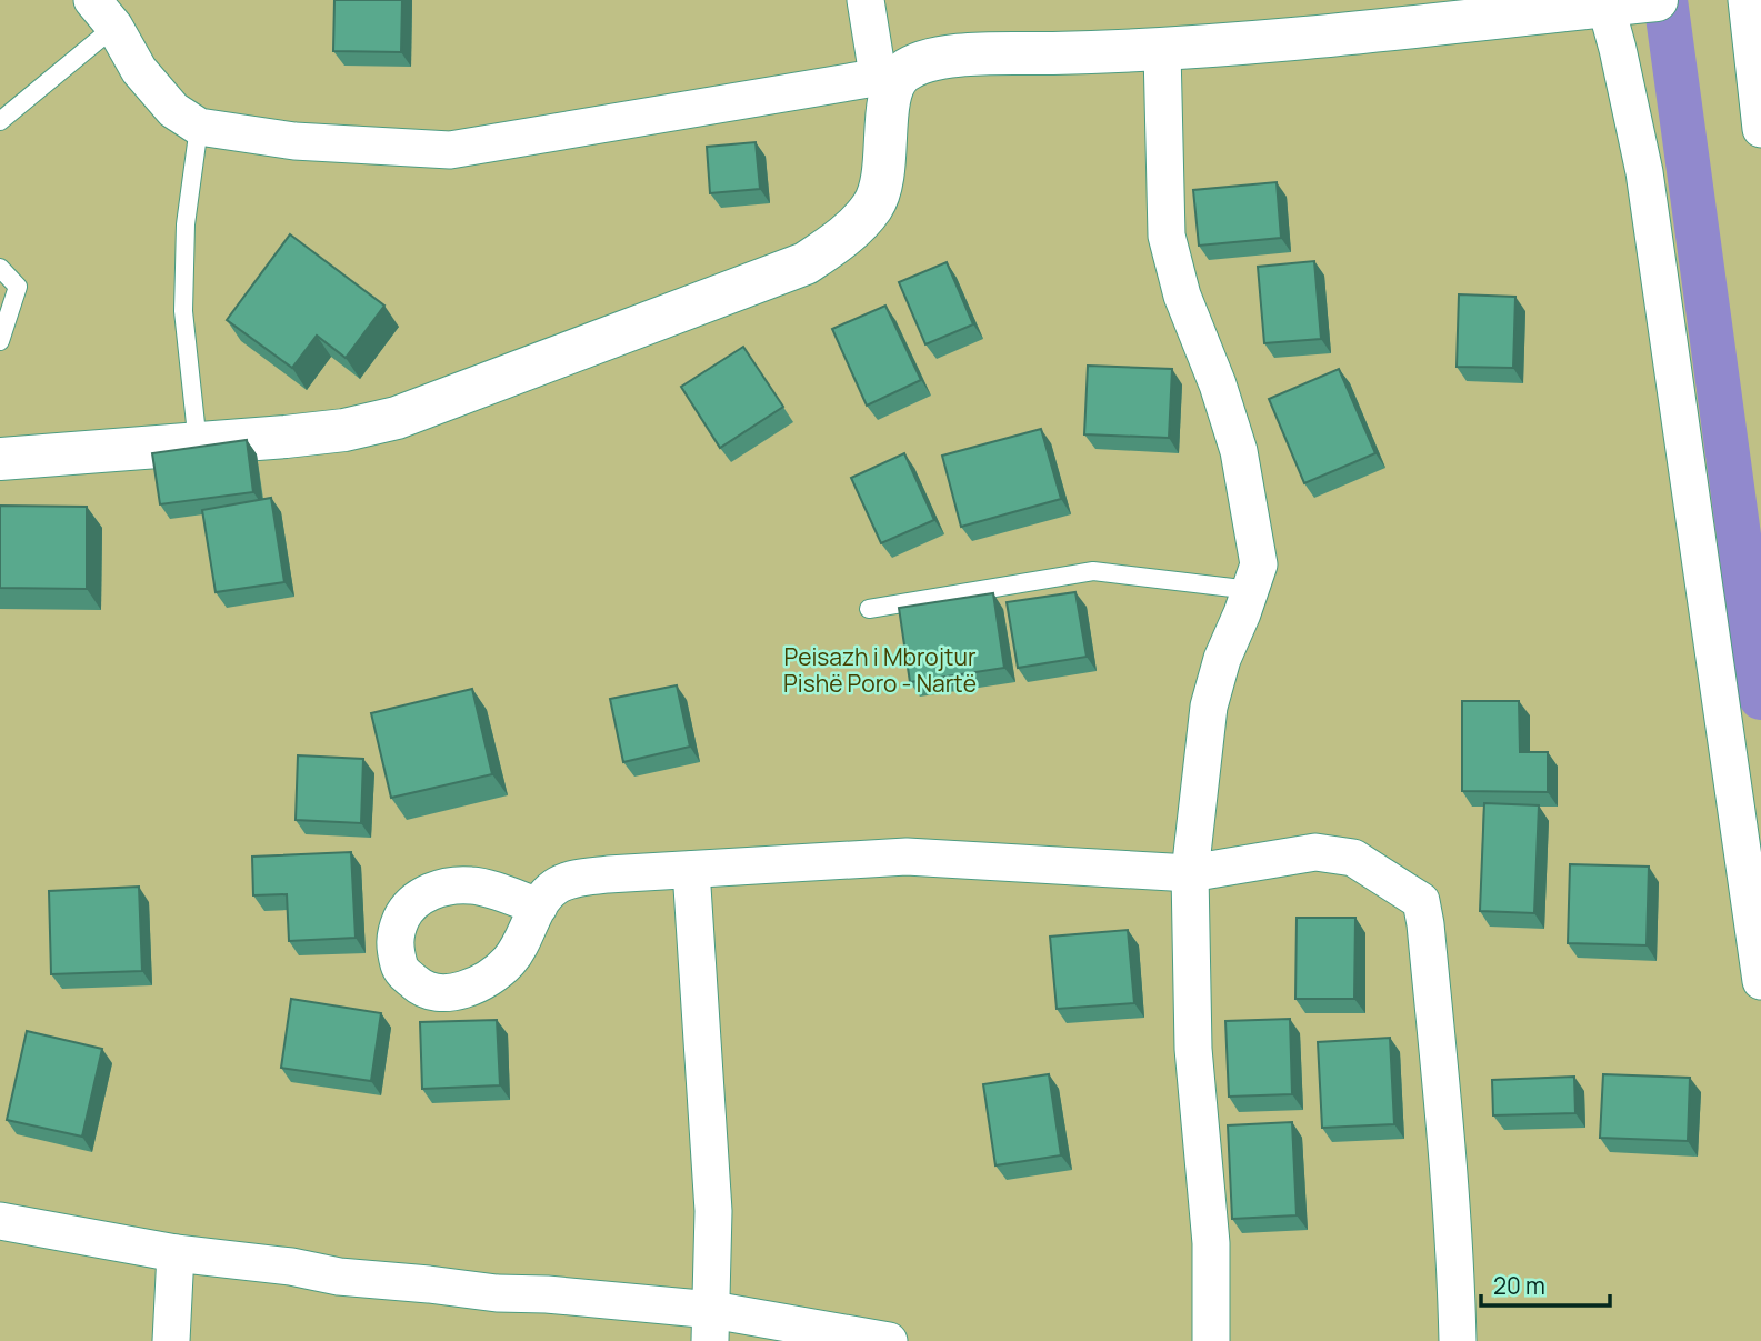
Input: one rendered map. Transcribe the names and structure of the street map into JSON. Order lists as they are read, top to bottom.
{
  "parks": ["Peisazh i Mbrojtur Pishë Poro - Nartë"],
  "scale_bar": "20 m"
}
